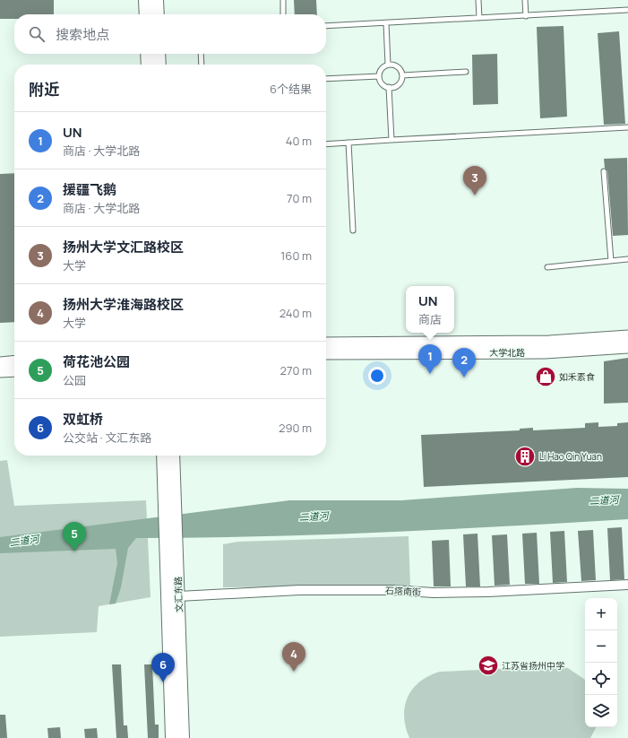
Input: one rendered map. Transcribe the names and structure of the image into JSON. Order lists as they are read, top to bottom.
{
  "streets": {
    "main road": ["文汇东路"],
    "street": ["大学北路", "石塔南街"]
  },
  "crossings": [
    ["石塔南街", "文汇东路"]
  ],
  "water": ["二道河"],
  "places": {
    "shop": ["如禾素食"],
    "building": ["Li Hao Qin Yuan"],
    "school or university": ["江苏省扬州中学"]
  },
  "page": {
    "search": "搜索地点",
    "heading": ["附近", "6个结果"],
    "list": [
      {
        "mark": "1",
        "name": "UN",
        "note": "商店 · 大学北路",
        "value": "40 m"
      },
      {
        "mark": "2",
        "name": "援疆飞鹅",
        "note": "商店 · 大学北路",
        "value": "70 m"
      },
      {
        "mark": "3",
        "name": "扬州大学文汇路校区",
        "note": "大学",
        "value": "160 m"
      },
      {
        "mark": "4",
        "name": "扬州大学淮海路校区",
        "note": "大学",
        "value": "240 m"
      },
      {
        "mark": "5",
        "name": "荷花池公园",
        "note": "公园",
        "value": "270 m"
      },
      {
        "mark": "6",
        "name": "双虹桥",
        "note": "公交站 · 文汇东路",
        "value": "290 m"
      }
    ],
    "pins": [
      "3",
      "1",
      "2",
      "5",
      "4",
      "6"
    ],
    "popup": ["UN", "商店"],
    "map_buttons": ["+", "−"]
  }
}
